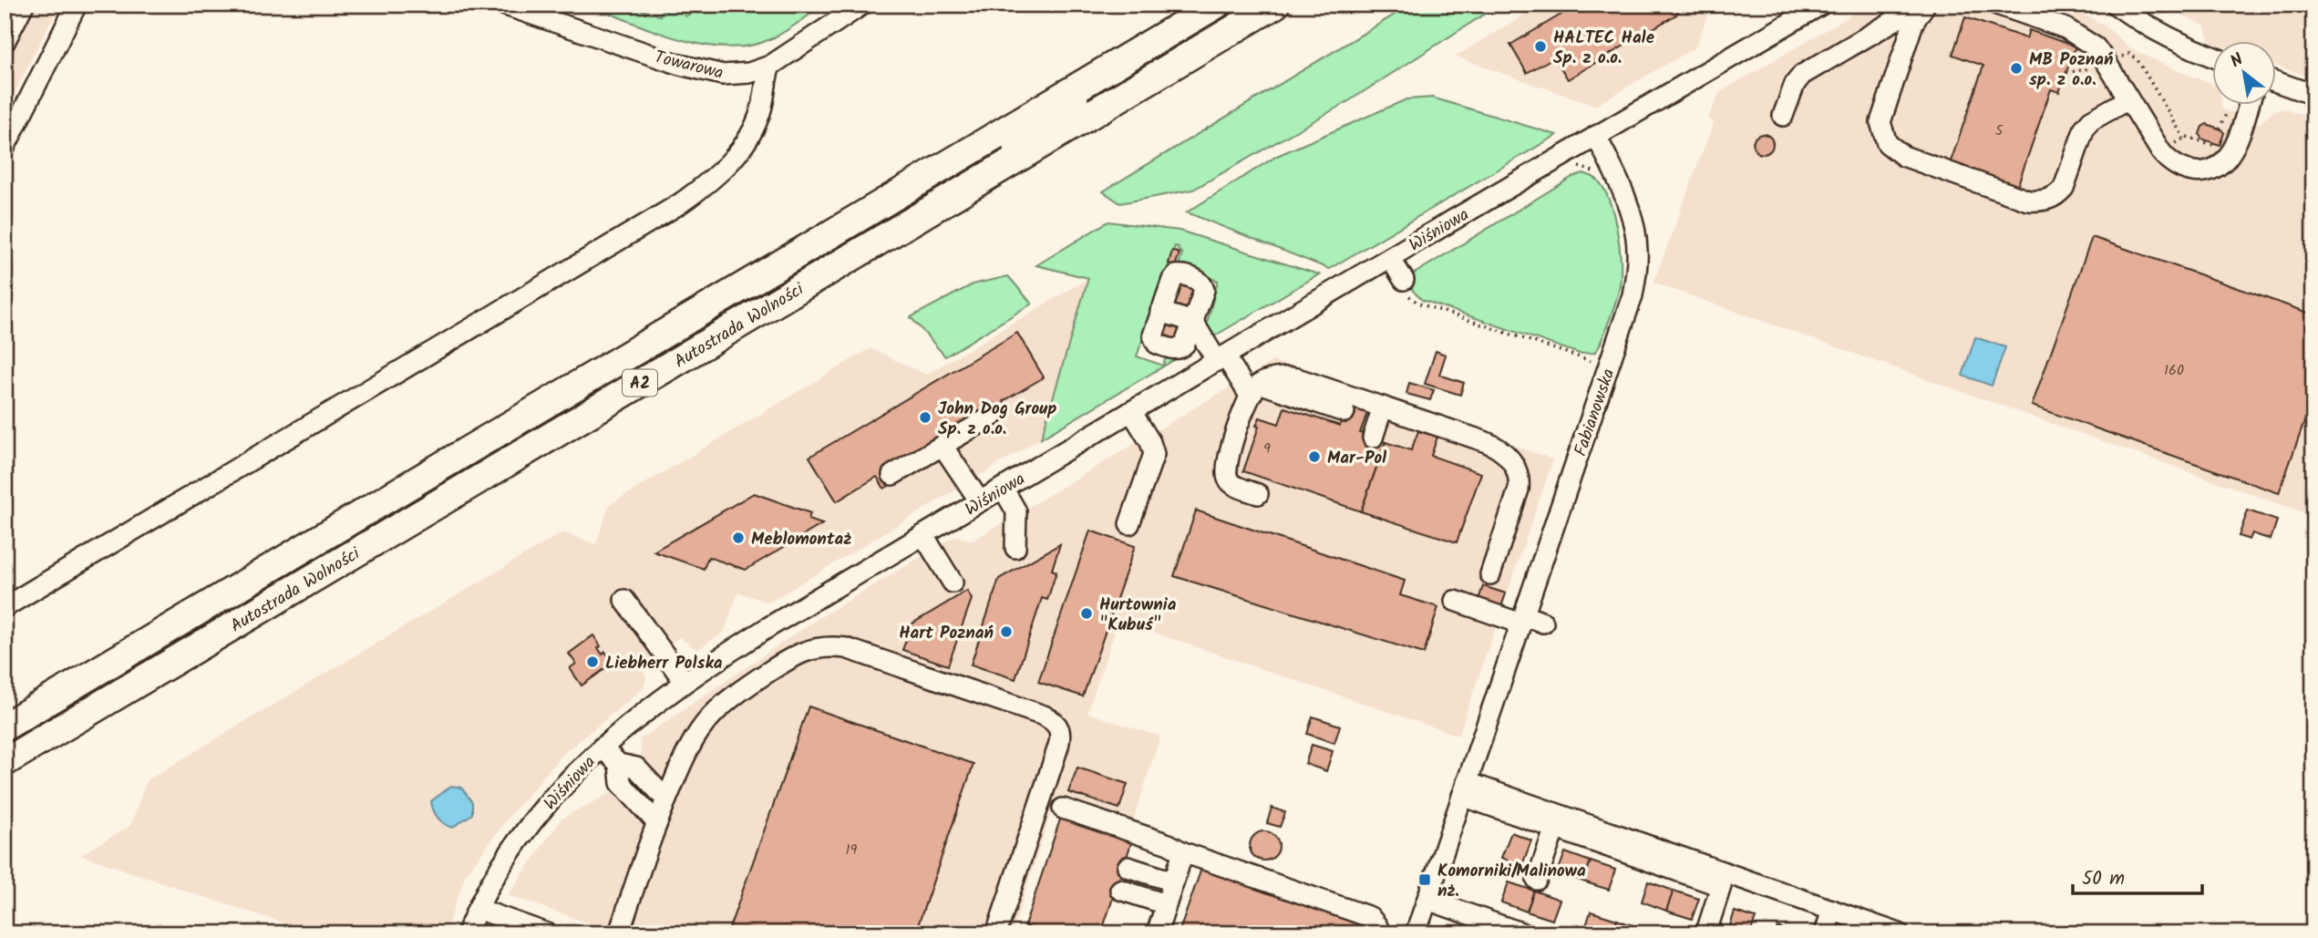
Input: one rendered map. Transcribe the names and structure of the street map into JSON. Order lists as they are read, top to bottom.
{
  "streets": {
    "highway": ["Autostrada Wolności", "A2"],
    "street": ["Towarowa", "Wiśniowa", "Fabianowska"]
  },
  "crossings": [
    ["Wiśniowa", "Fabianowska"]
  ],
  "places": {
    "other": [
      "HALTEC Hale Sp. z o.o.",
      "MB Poznań sp. z o.o.",
      "John Dog Group Sp. z o.o.",
      "Mar-Pol",
      "Meblomontaż",
      "Hurtownia \"Kubuś\"",
      "Hart Poznań",
      "Liebherr Polska"
    ],
    "transit": ["Komorniki/Malinowa nż."]
  },
  "house_numbers": [
    "5",
    "160",
    "9",
    "19"
  ],
  "scale_bar": "50 m",
  "north": "top left"
}
